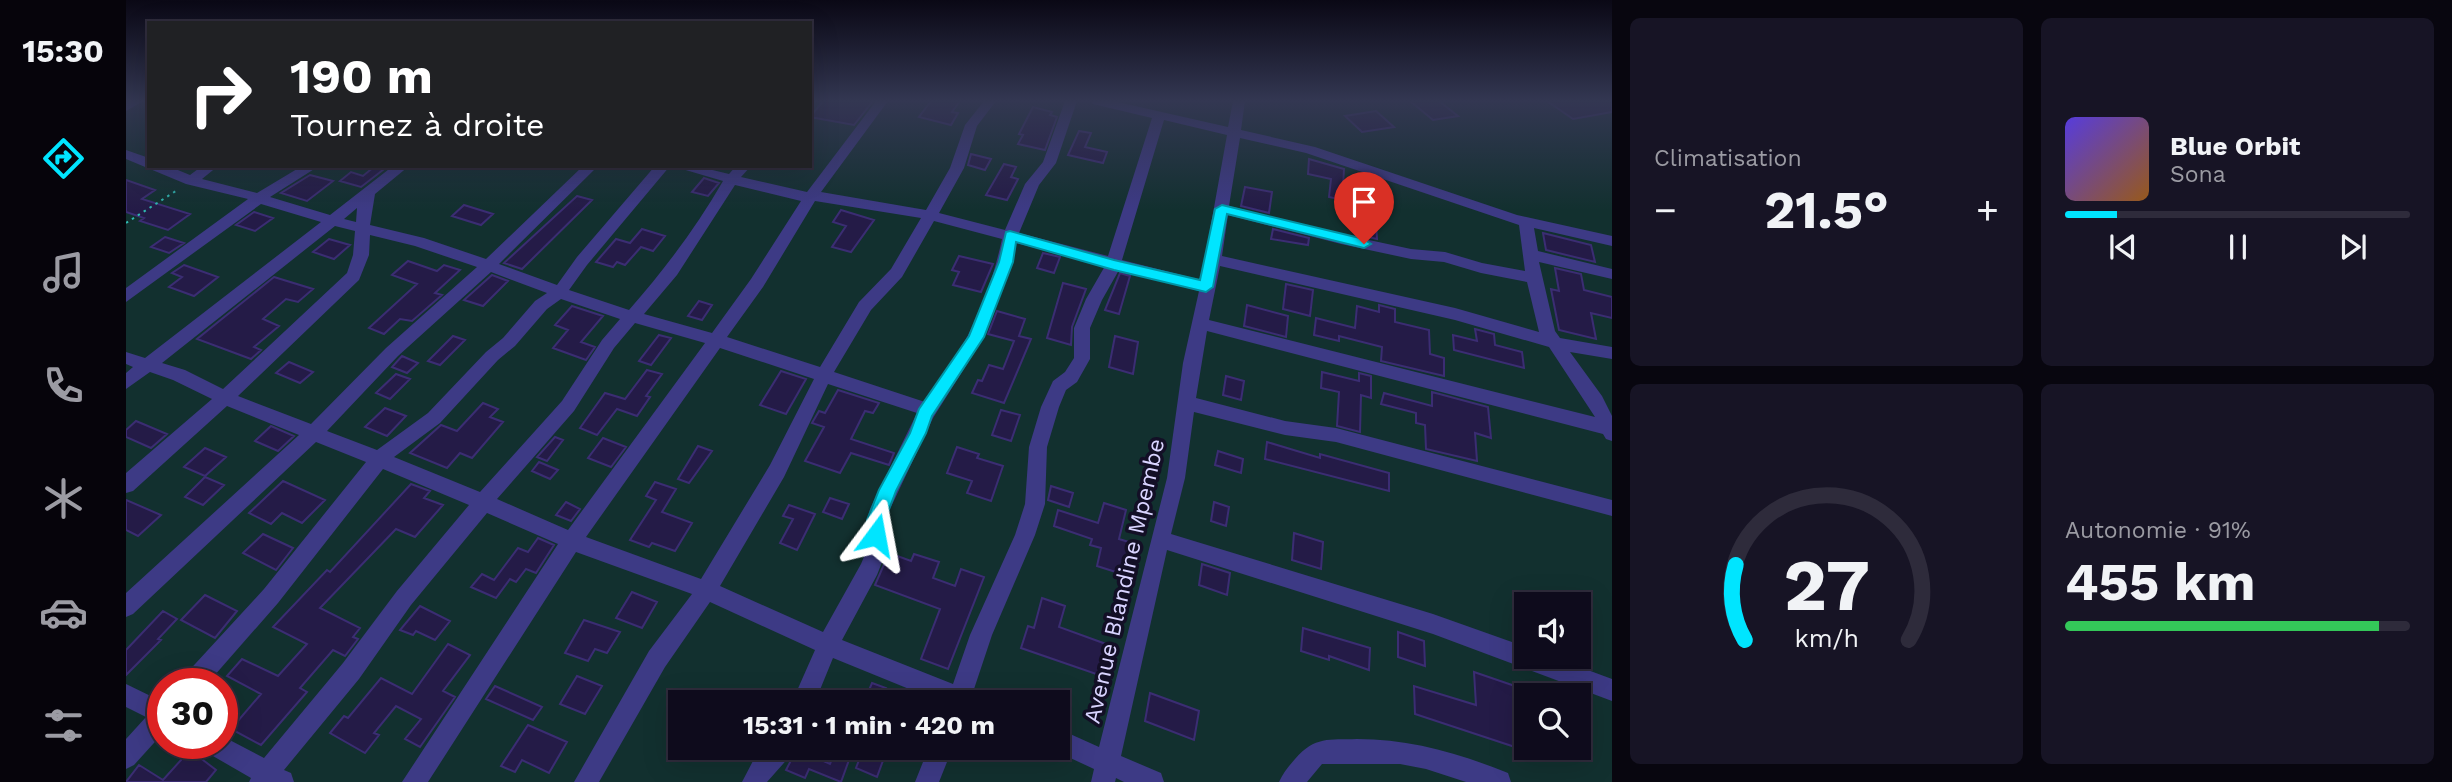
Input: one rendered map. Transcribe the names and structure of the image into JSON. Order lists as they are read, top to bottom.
{
  "streets": {
    "street": ["Avenue Blandine Mpembe"]
  },
  "page": {
    "tabs": "15:30",
    "tile": [
      "Climatisation",
      ["Autonomie · 91%", "455 km"]
    ],
    "turn": ["190 m", "Tournez à droite"],
    "song": ["Blue Orbit", "Sona"],
    "heat": ["−", "21.5°", "+"],
    "limit": "30",
    "trip": "15:31 · 1 min · 420 m",
    "gauge": ["27", "km/h"]
  }
}
